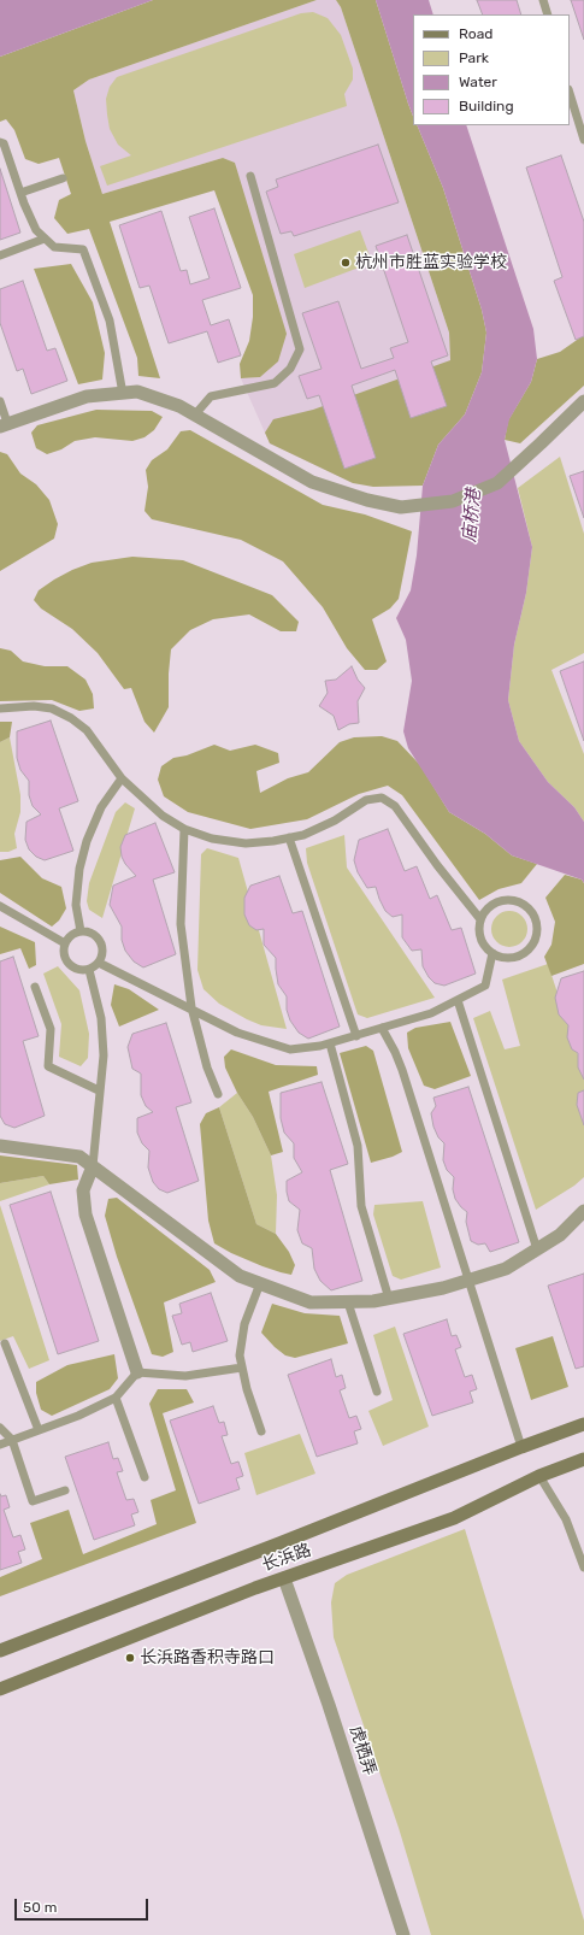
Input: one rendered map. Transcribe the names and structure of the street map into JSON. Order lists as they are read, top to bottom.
{
  "streets": {
    "main road": ["长浜路"],
    "street": ["虎栖弄"]
  },
  "crossings": [
    ["长浜路", "虎栖弄"]
  ],
  "water": ["庙桥港"],
  "places": ["杭州市胜蓝实验学校", "长浜路香积寺路口"],
  "legend": [
    "Road",
    "Park",
    "Water",
    "Building"
  ],
  "scale_bar": "50 m"
}
